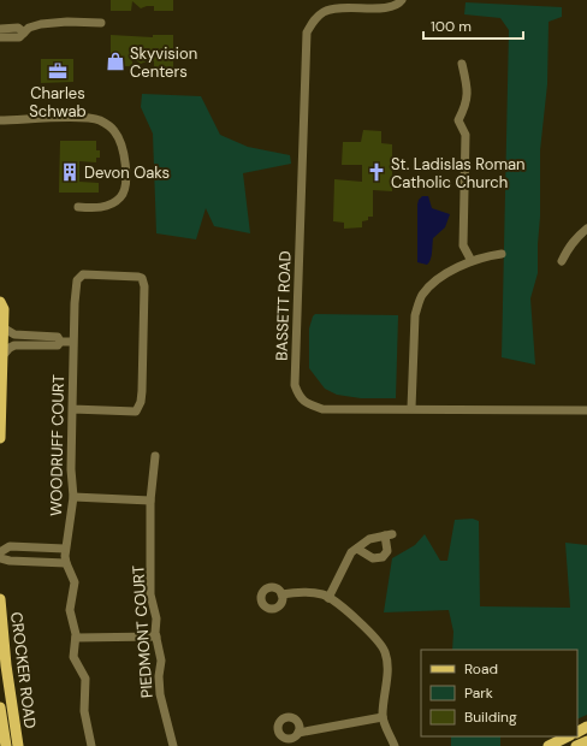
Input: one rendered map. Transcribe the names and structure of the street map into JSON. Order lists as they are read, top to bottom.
{
  "streets": {
    "main road": ["CROCKER ROAD"],
    "street": ["BASSETT ROAD", "WOODRUFF COURT", "PIEDMONT COURT"]
  },
  "places": {
    "shop": ["Skyvision Centers"],
    "office": ["Charles Schwab"],
    "building": ["Devon Oaks"],
    "church": ["St. Ladislas Roman Catholic Church"]
  },
  "legend": ["Road", "Park", "Building"],
  "scale_bar": "100 m"
}
